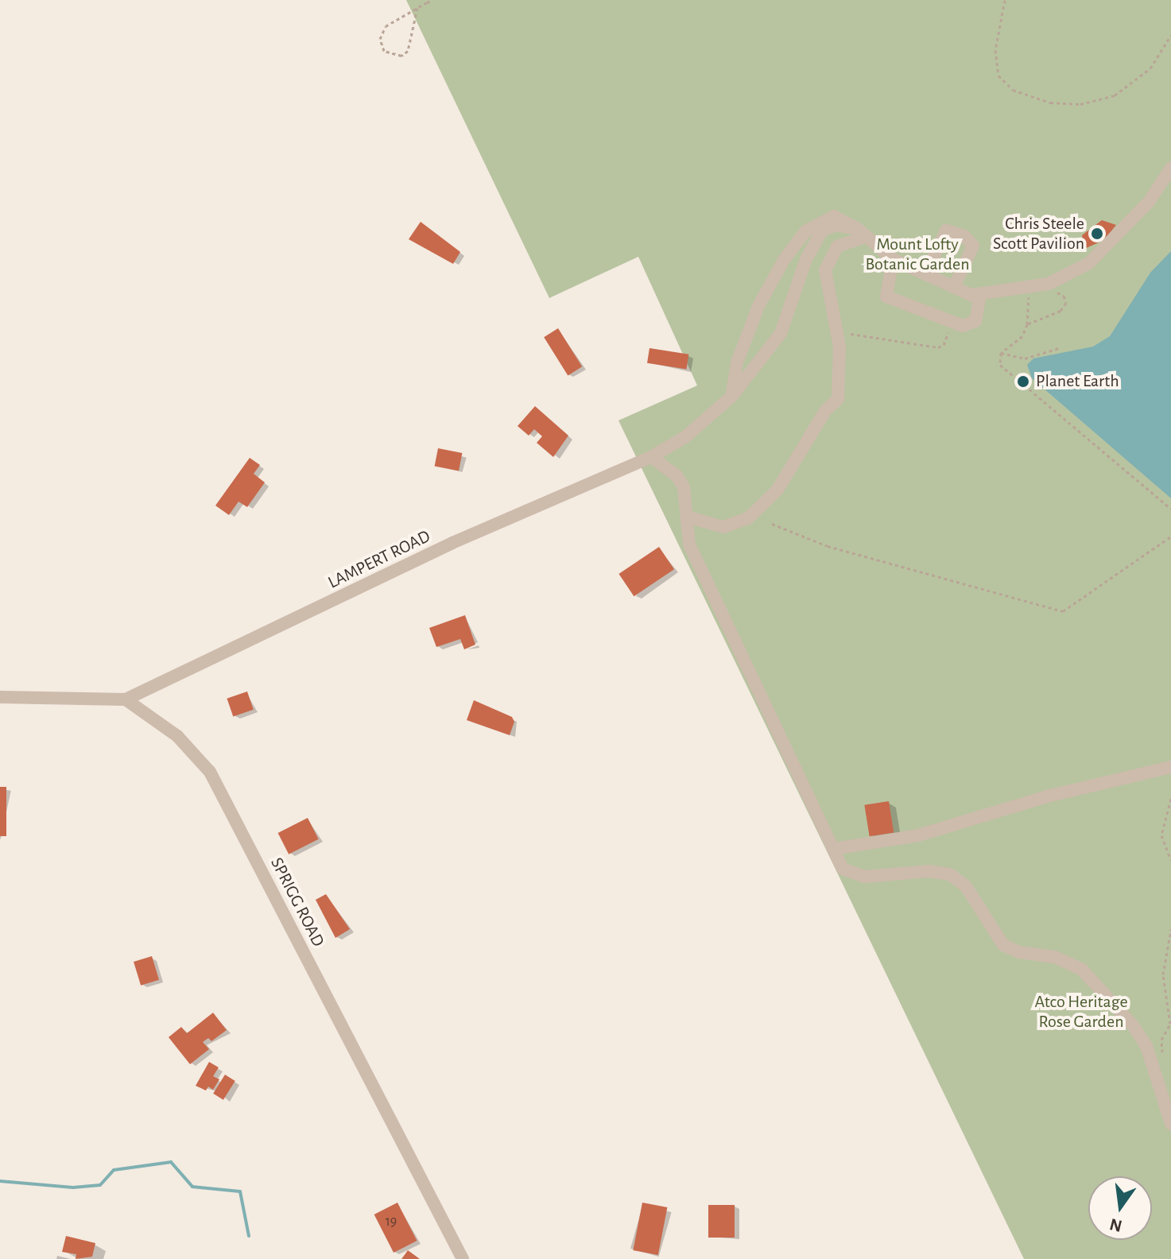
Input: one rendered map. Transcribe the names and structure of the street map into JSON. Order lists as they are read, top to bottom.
{
  "streets": {
    "street": ["LAMPERT ROAD", "SPRIGG ROAD"]
  },
  "crossings": [
    ["LAMPERT ROAD", "SPRIGG ROAD"]
  ],
  "parks": ["Mount Lofty Botanic Garden", "Atco Heritage Rose Garden"],
  "places": ["Chris Steele Scott Pavilion", "Planet Earth"],
  "house_numbers": ["19"],
  "north": "bottom"
}
